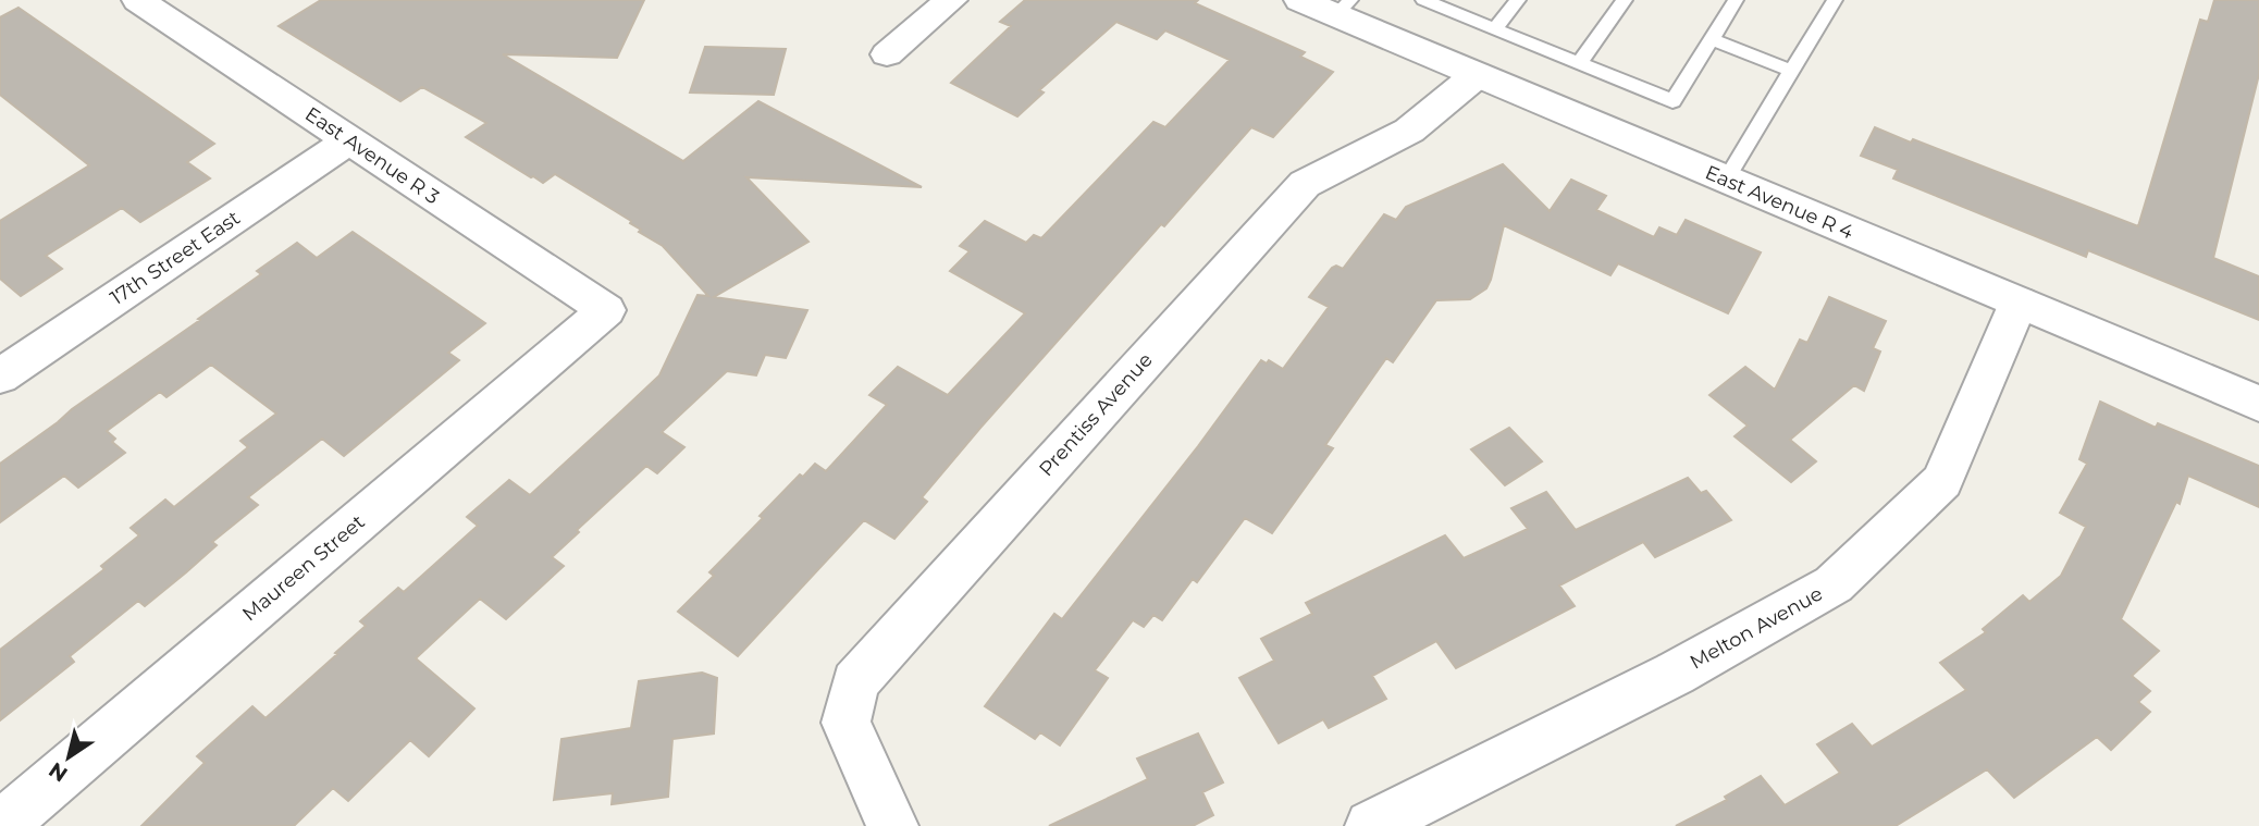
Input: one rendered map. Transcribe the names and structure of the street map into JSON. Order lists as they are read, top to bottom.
{
  "streets": {
    "street": [
      "East Avenue R 3",
      "East Avenue R 4",
      "17th Street East",
      "Prentiss Avenue",
      "Maureen Street",
      "Melton Avenue"
    ]
  },
  "crossings": [
    ["East Avenue R 3", "17th Street East"],
    ["East Avenue R 3", "Maureen Street"],
    ["East Avenue R 4", "Prentiss Avenue"],
    ["East Avenue R 4", "Melton Avenue"]
  ],
  "north": "bottom left"
}
